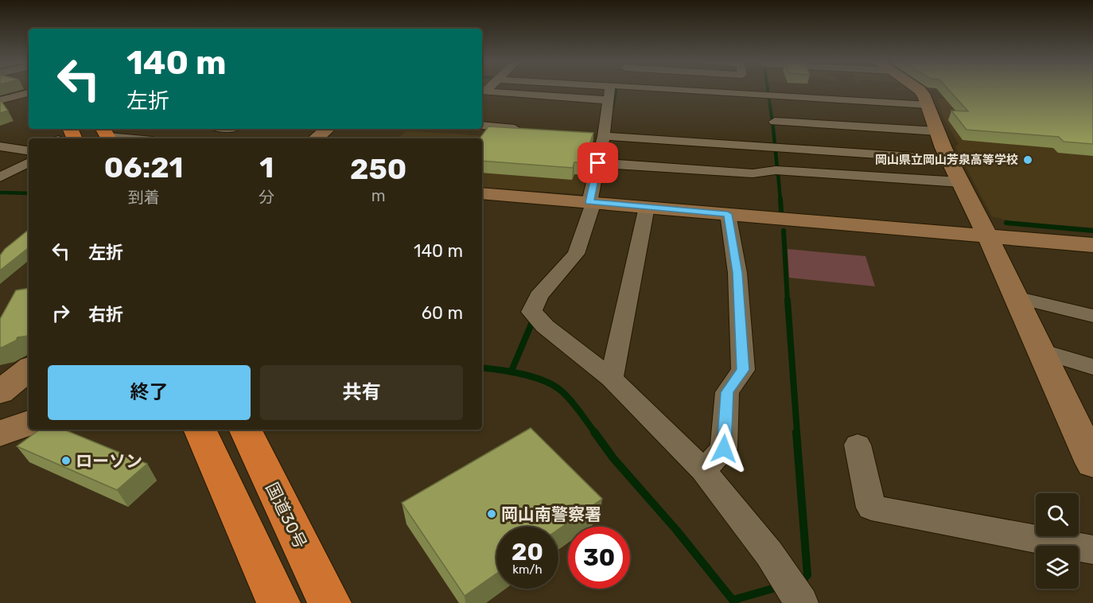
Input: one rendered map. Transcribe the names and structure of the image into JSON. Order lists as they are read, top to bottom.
{
  "streets": {
    "highway": ["国道30号"]
  },
  "places": ["岡山県立岡山芳泉高等学校", "ローソン", "岡山南警察署"],
  "page": {
    "turn": ["140 m", "左折"],
    "eta": [
      "06:21",
      "到着",
      "1",
      "分",
      "250",
      "m"
    ],
    "list": [
      {
        "name": "左折",
        "value": "140 m"
      },
      {
        "name": "右折",
        "value": "60 m"
      }
    ],
    "buttons": ["終了", "共有"],
    "speed": "20 km/h",
    "limit": "30"
  }
}
